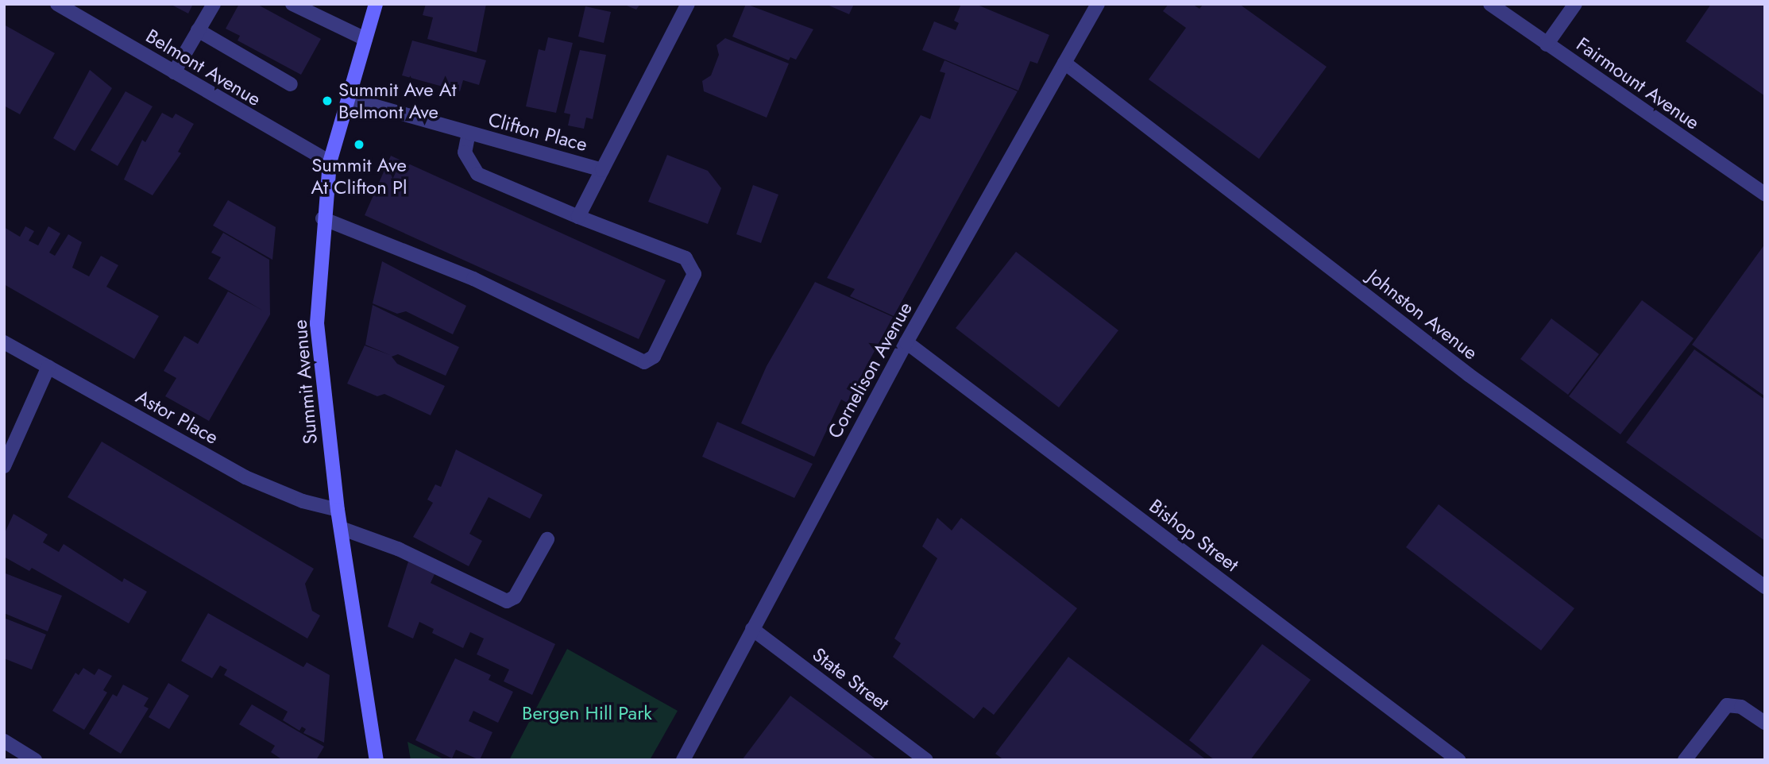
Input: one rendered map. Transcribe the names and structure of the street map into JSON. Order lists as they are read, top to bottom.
{
  "streets": {
    "main road": ["Summit Avenue"],
    "street": [
      "Belmont Avenue",
      "Fairmount Avenue",
      "Clifton Place",
      "Johnston Avenue",
      "Cornelison Avenue",
      "Astor Place",
      "Bishop Street",
      "State Street"
    ]
  },
  "crossings": [
    ["Belmont Avenue", "Summit Avenue"],
    ["Clifton Place", "Summit Avenue"],
    ["Johnston Avenue", "Cornelison Avenue"],
    ["Cornelison Avenue", "Bishop Street"],
    ["Cornelison Avenue", "State Street"],
    ["Summit Avenue", "Astor Place"]
  ],
  "parks": ["Bergen Hill Park"],
  "places": ["Summit Ave At Belmont Ave", "Summit Ave At Clifton Pl"]
}
